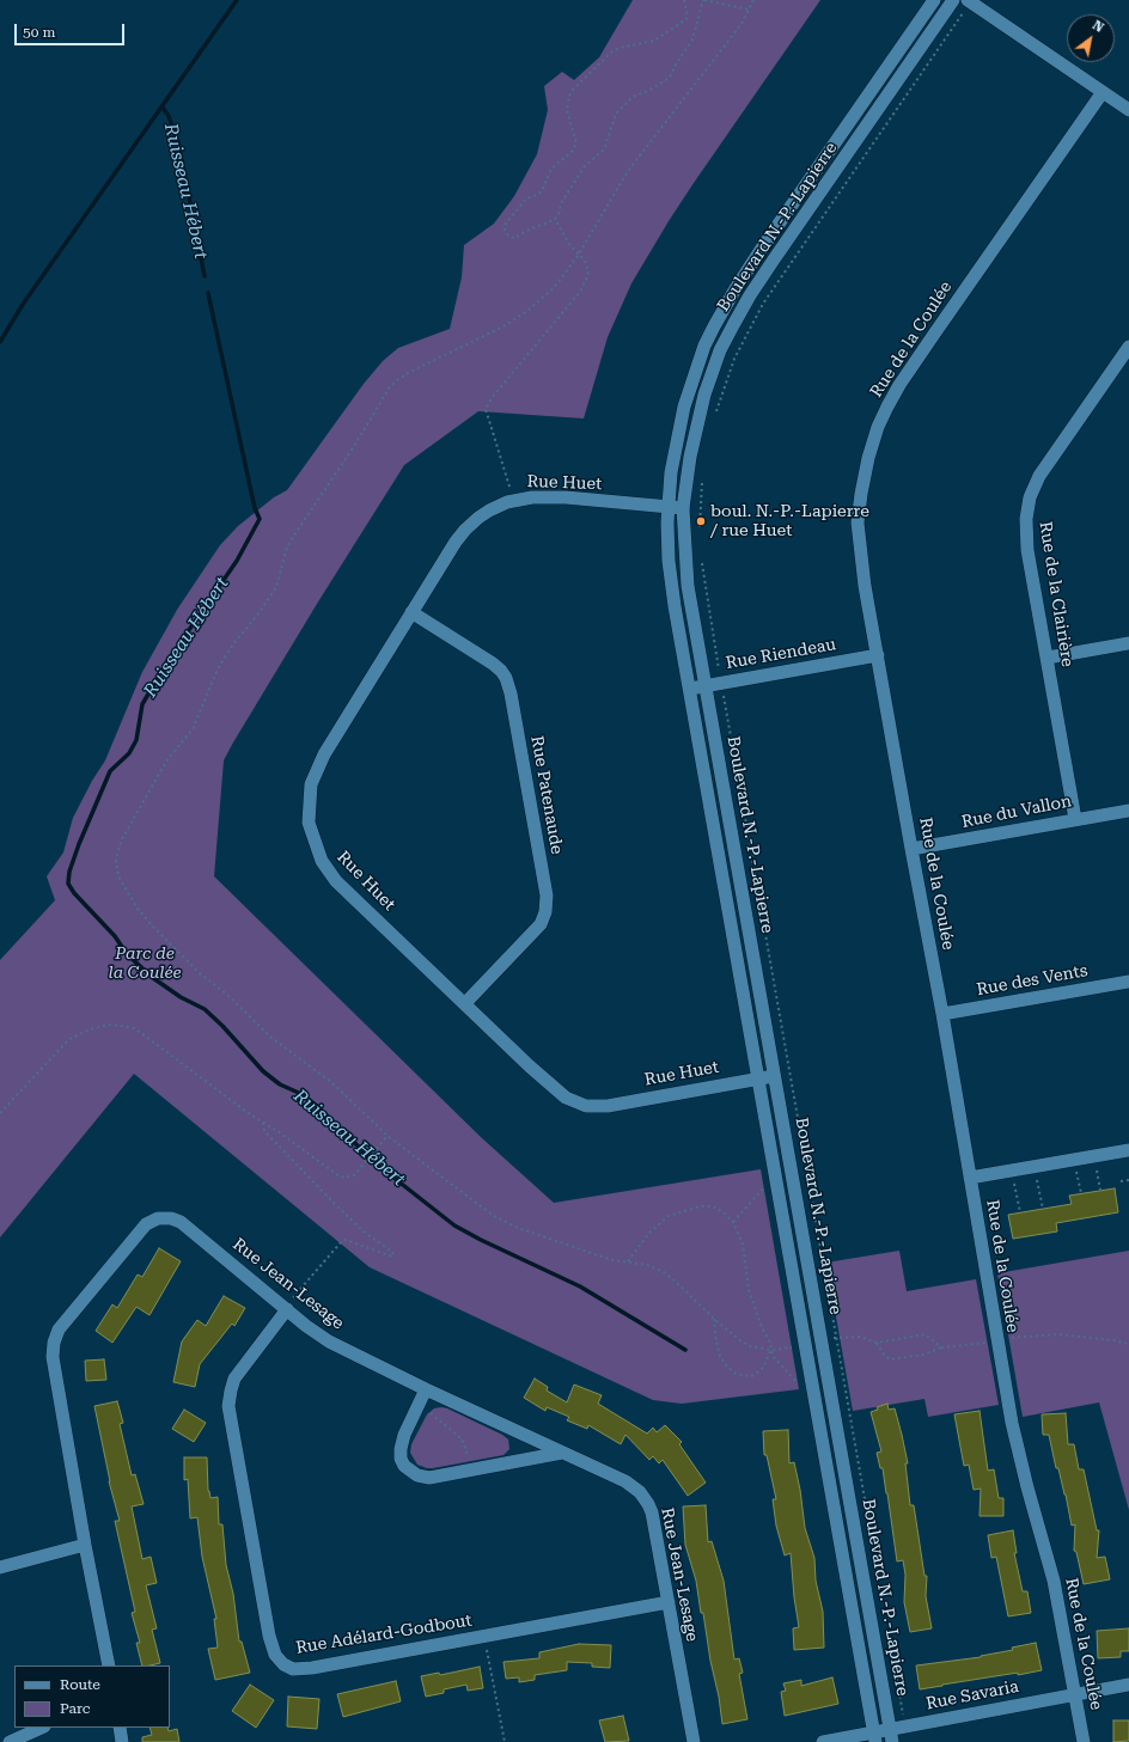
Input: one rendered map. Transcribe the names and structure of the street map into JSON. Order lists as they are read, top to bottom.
{
  "streets": {
    "street": [
      "Boulevard N.-P.-Lapierre",
      "Rue de la Coulée",
      "Rue Huet",
      "Rue de la Clairière",
      "Rue Riendeau",
      "Rue Patenaude",
      "Rue du Vallon",
      "Rue des Vents",
      "Rue Jean-Lesage",
      "Rue Adélard-Godbout",
      "Rue Savaria"
    ]
  },
  "crossings": [
    ["Boulevard N.-P.-Lapierre", "Rue Huet"],
    ["Boulevard N.-P.-Lapierre", "Rue Riendeau"],
    ["Boulevard N.-P.-Lapierre", "Rue Savaria"],
    ["Rue de la Coulée", "Rue Riendeau"],
    ["Rue de la Coulée", "Rue du Vallon"],
    ["Rue de la Coulée", "Rue des Vents"],
    ["Rue de la Coulée", "Rue Savaria"],
    ["Rue Huet", "Rue Patenaude"],
    ["Rue de la Clairière", "Rue du Vallon"],
    ["Rue Jean-Lesage", "Rue Adélard-Godbout"]
  ],
  "water": ["Ruisseau Hébert"],
  "parks": ["Parc de la Coulée"],
  "places": ["boul. N.-P.-Lapierre / rue Huet"],
  "legend": ["Route", "Parc"],
  "scale_bar": "50 m",
  "north": "top right"
}
